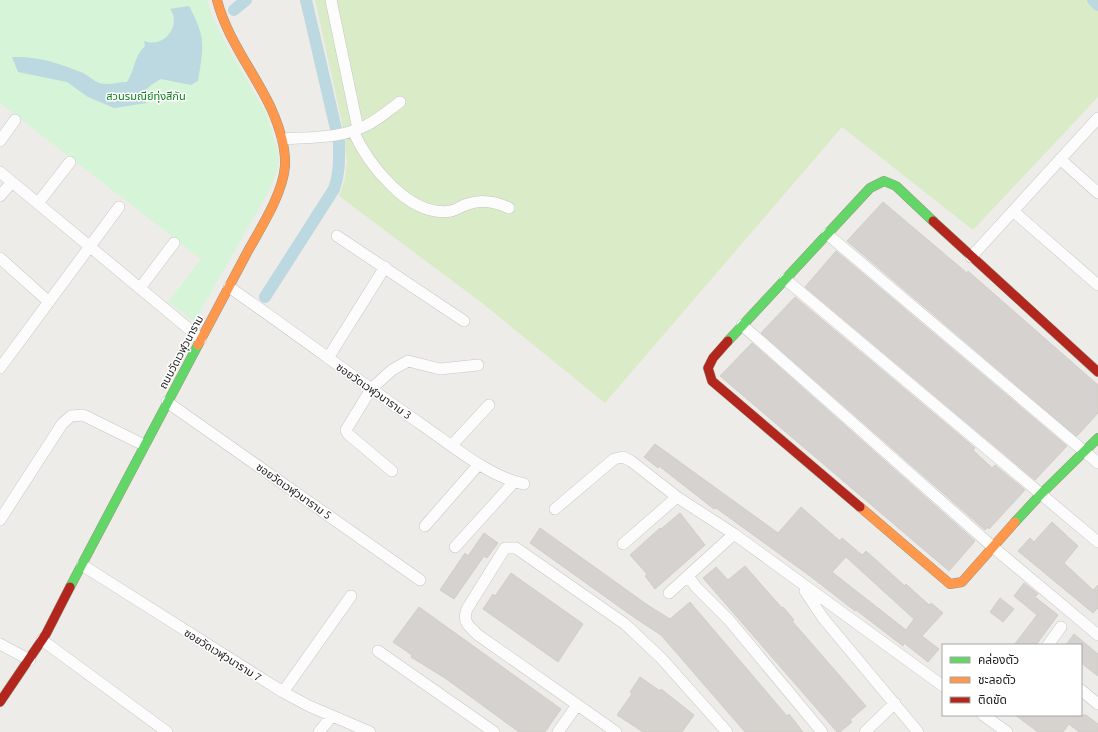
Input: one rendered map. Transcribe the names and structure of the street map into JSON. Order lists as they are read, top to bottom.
{
  "streets": {
    "street": [
      "ถนนวัดเวฬุวนาราม",
      "ซอยวัดเวฬุวนาราม 3",
      "ซอยวัดเวฬุวนาราม 5",
      "ซอยวัดเวฬุวนาราม 7"
    ]
  },
  "crossings": [
    ["ถนนวัดเวฬุวนาราม", "ซอยวัดเวฬุวนาราม 3"],
    ["ถนนวัดเวฬุวนาราม", "ซอยวัดเวฬุวนาราม 5"],
    ["ถนนวัดเวฬุวนาราม", "ซอยวัดเวฬุวนาราม 7"]
  ],
  "parks": ["สวนรมณีย์ทุ่งสีกัน"],
  "legend": ["คล่องตัว", "ชะลอตัว", "ติดขัด"]
}
